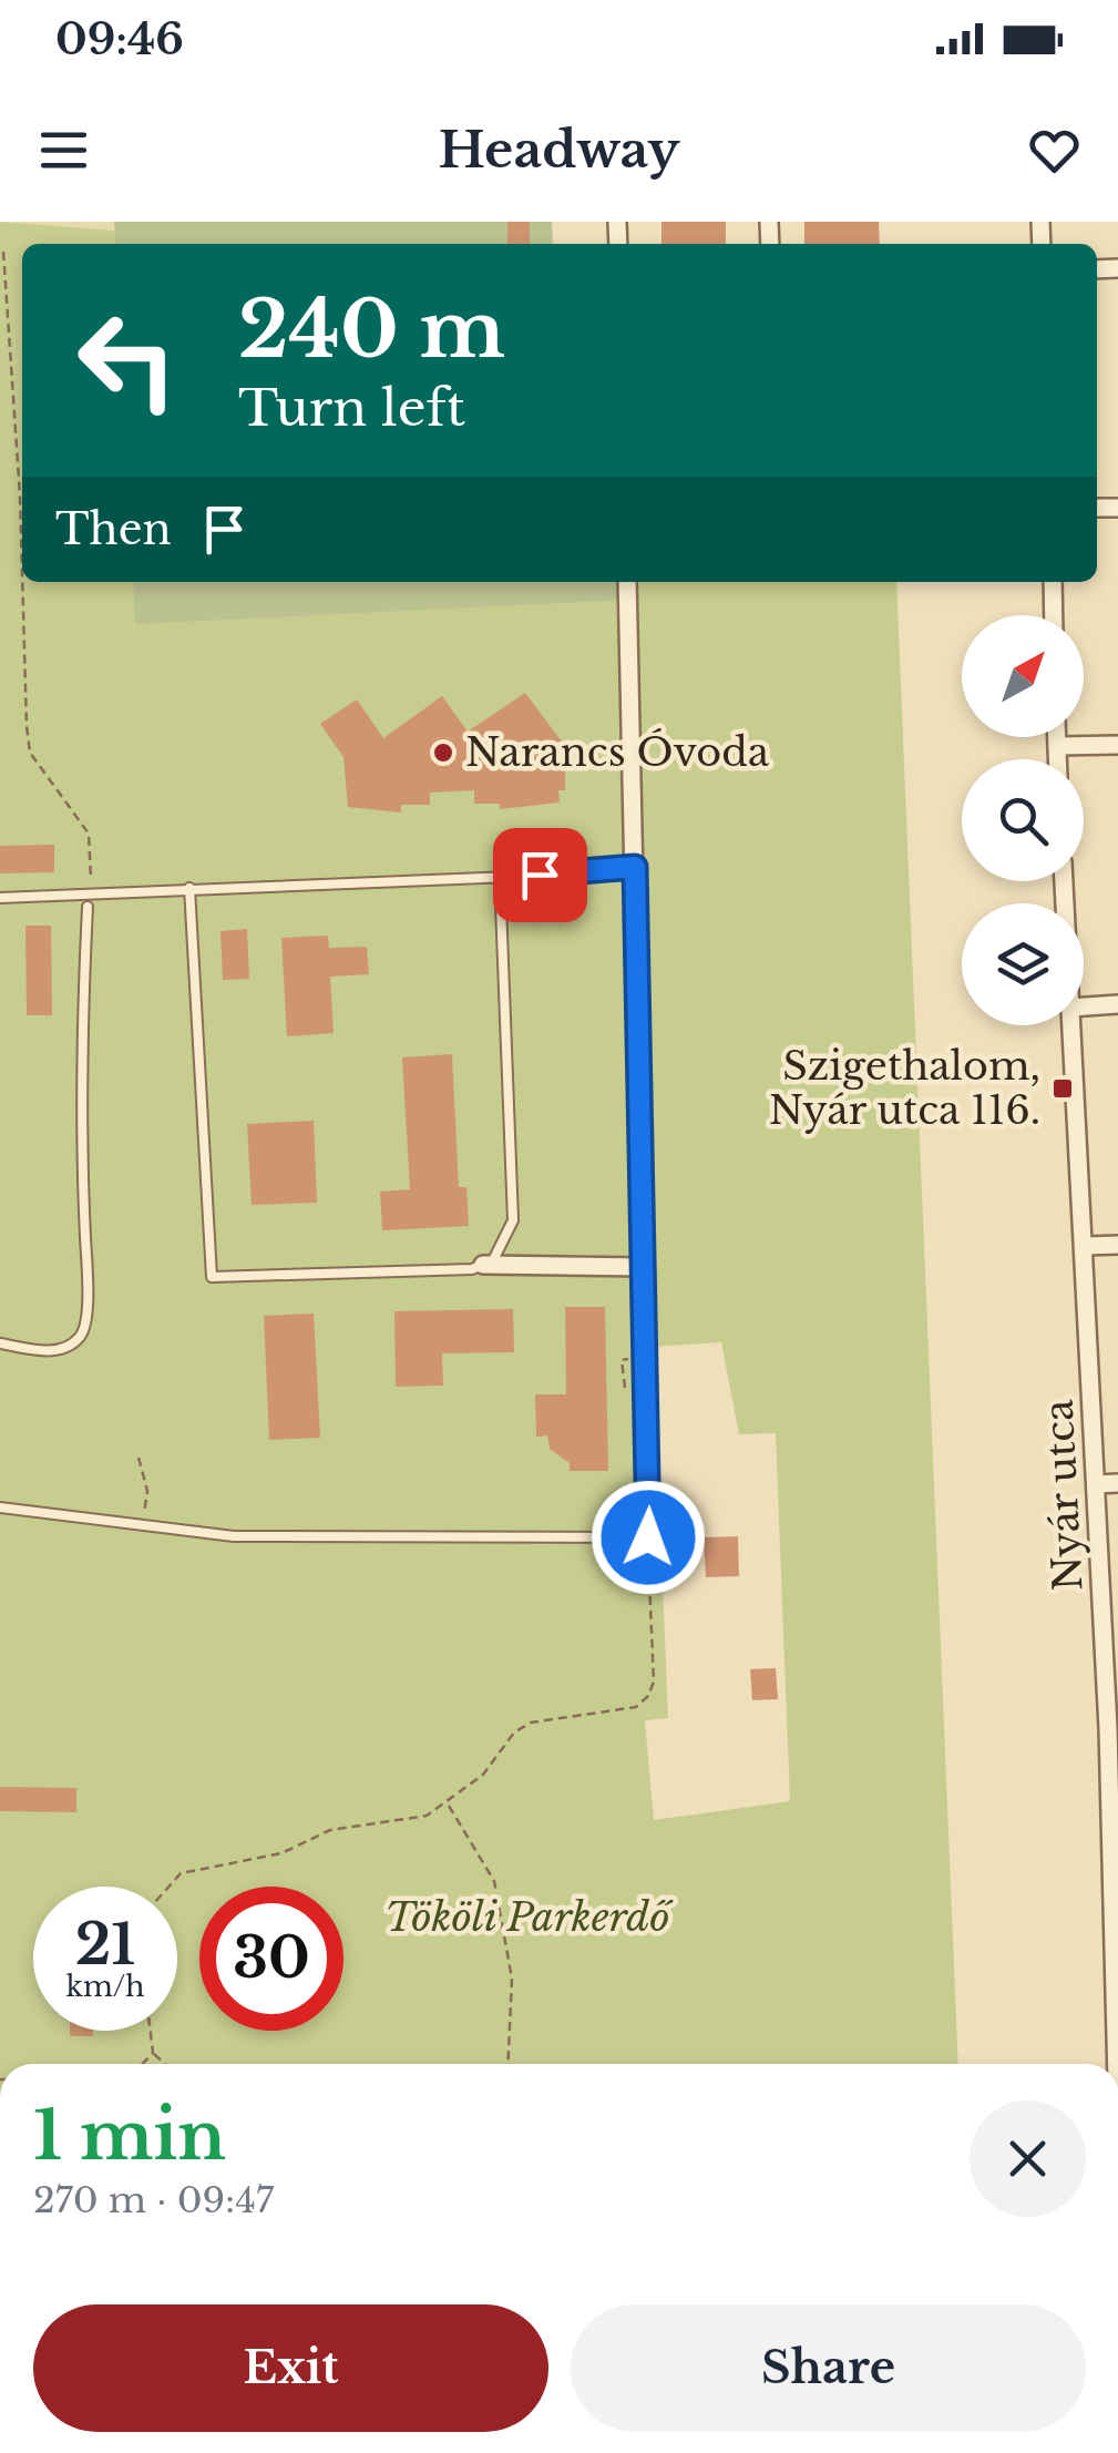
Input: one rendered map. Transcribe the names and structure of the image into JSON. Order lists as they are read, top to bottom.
{
  "streets": {
    "street": ["Nyár utca"]
  },
  "parks": ["Tököli Parkerdő"],
  "places": {
    "other": ["Narancs Óvoda"],
    "transit": ["Szigethalom, Nyár utca 116."]
  },
  "north": "top right",
  "page": {
    "status": "09:46",
    "header": "Headway",
    "turn": ["240 m", "Turn left"],
    "then": "Then",
    "speed": "21 km/h",
    "limit": "30",
    "heading": ["1 min", "270 m · 09:47"],
    "buttons": ["Exit", "Share"]
  }
}
